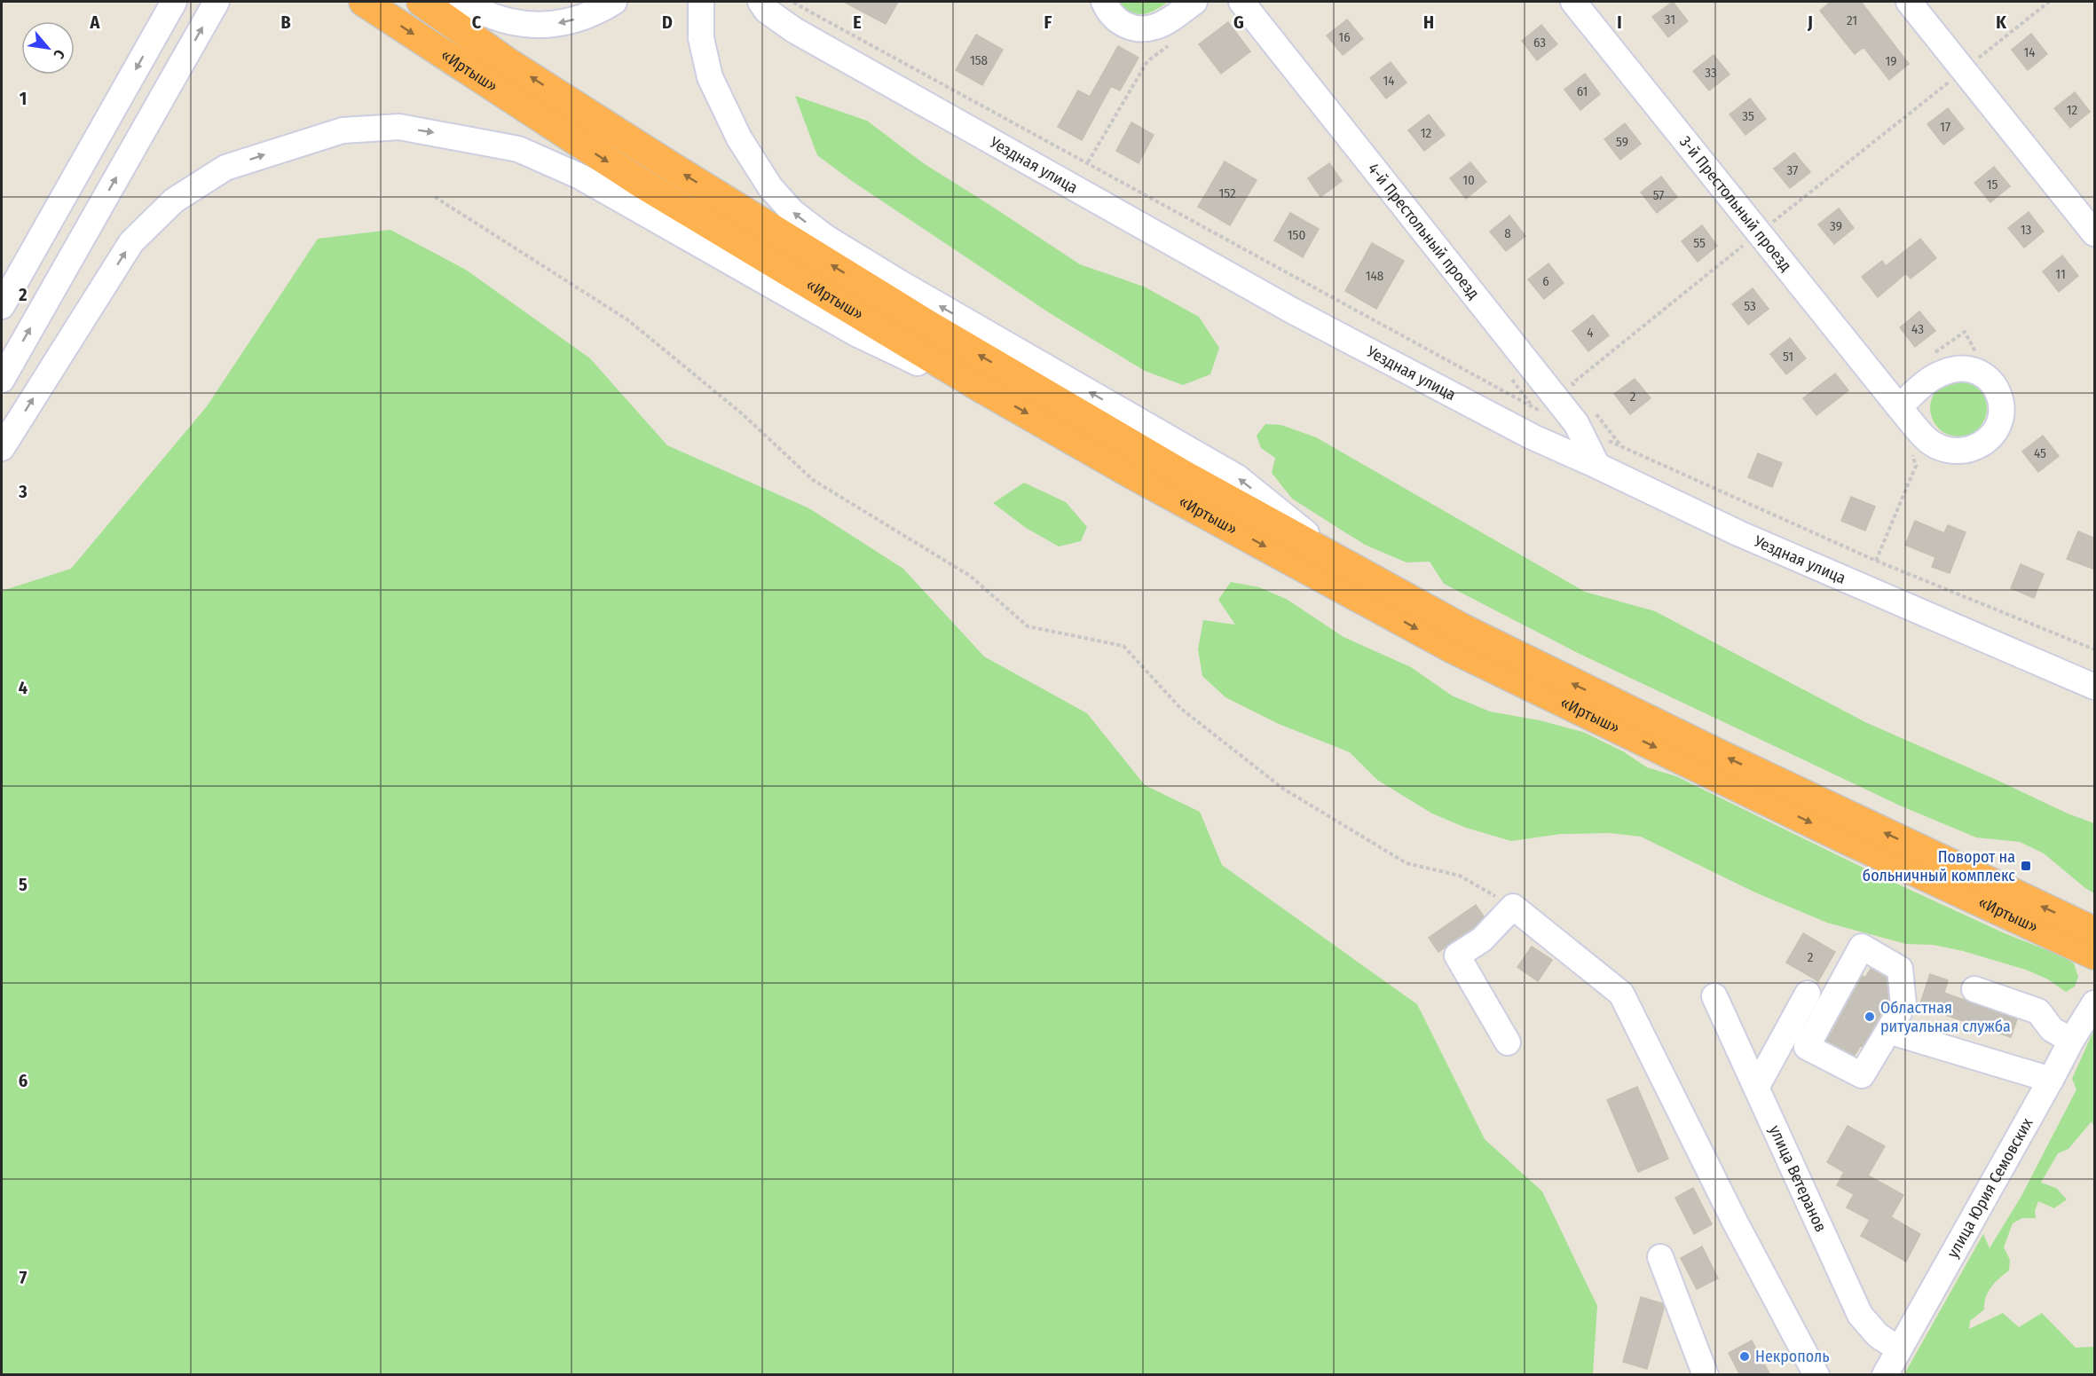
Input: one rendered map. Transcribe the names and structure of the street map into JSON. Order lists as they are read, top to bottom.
{
  "streets": {
    "highway": ["«Иртыш»"],
    "street": [
      "Уездная улица",
      "3-й Престольный проезд",
      "4-й Престольный проезд",
      "улица Ветеранов",
      "улица Юрия Семовских"
    ]
  },
  "crossings": [
    ["Уездная улица", "4-й Престольный проезд"],
    ["улица Ветеранов", "улица Юрия Семовских"]
  ],
  "places": {
    "transit": ["Поворот на больничный комплекс"],
    "other": ["Областная ритуальная служба", "Некрополь"]
  },
  "house_numbers": [
    "31",
    "21",
    "16",
    "63",
    "14",
    "158",
    "19",
    "33",
    "14",
    "61",
    "12",
    "35",
    "17",
    "12",
    "59",
    "37",
    "10",
    "15",
    "152",
    "57",
    "39",
    "13",
    "8",
    "150",
    "55",
    "11",
    "148",
    "6",
    "53",
    "43",
    "4",
    "51",
    "2",
    "45",
    "2"
  ],
  "north": "bottom right",
  "grid": {
    "columns": [
      "A",
      "B",
      "C",
      "D",
      "E",
      "F",
      "G",
      "H",
      "I",
      "J",
      "K"
    ],
    "rows": [
      "1",
      "2",
      "3",
      "4",
      "5",
      "6",
      "7"
    ]
  }
}
